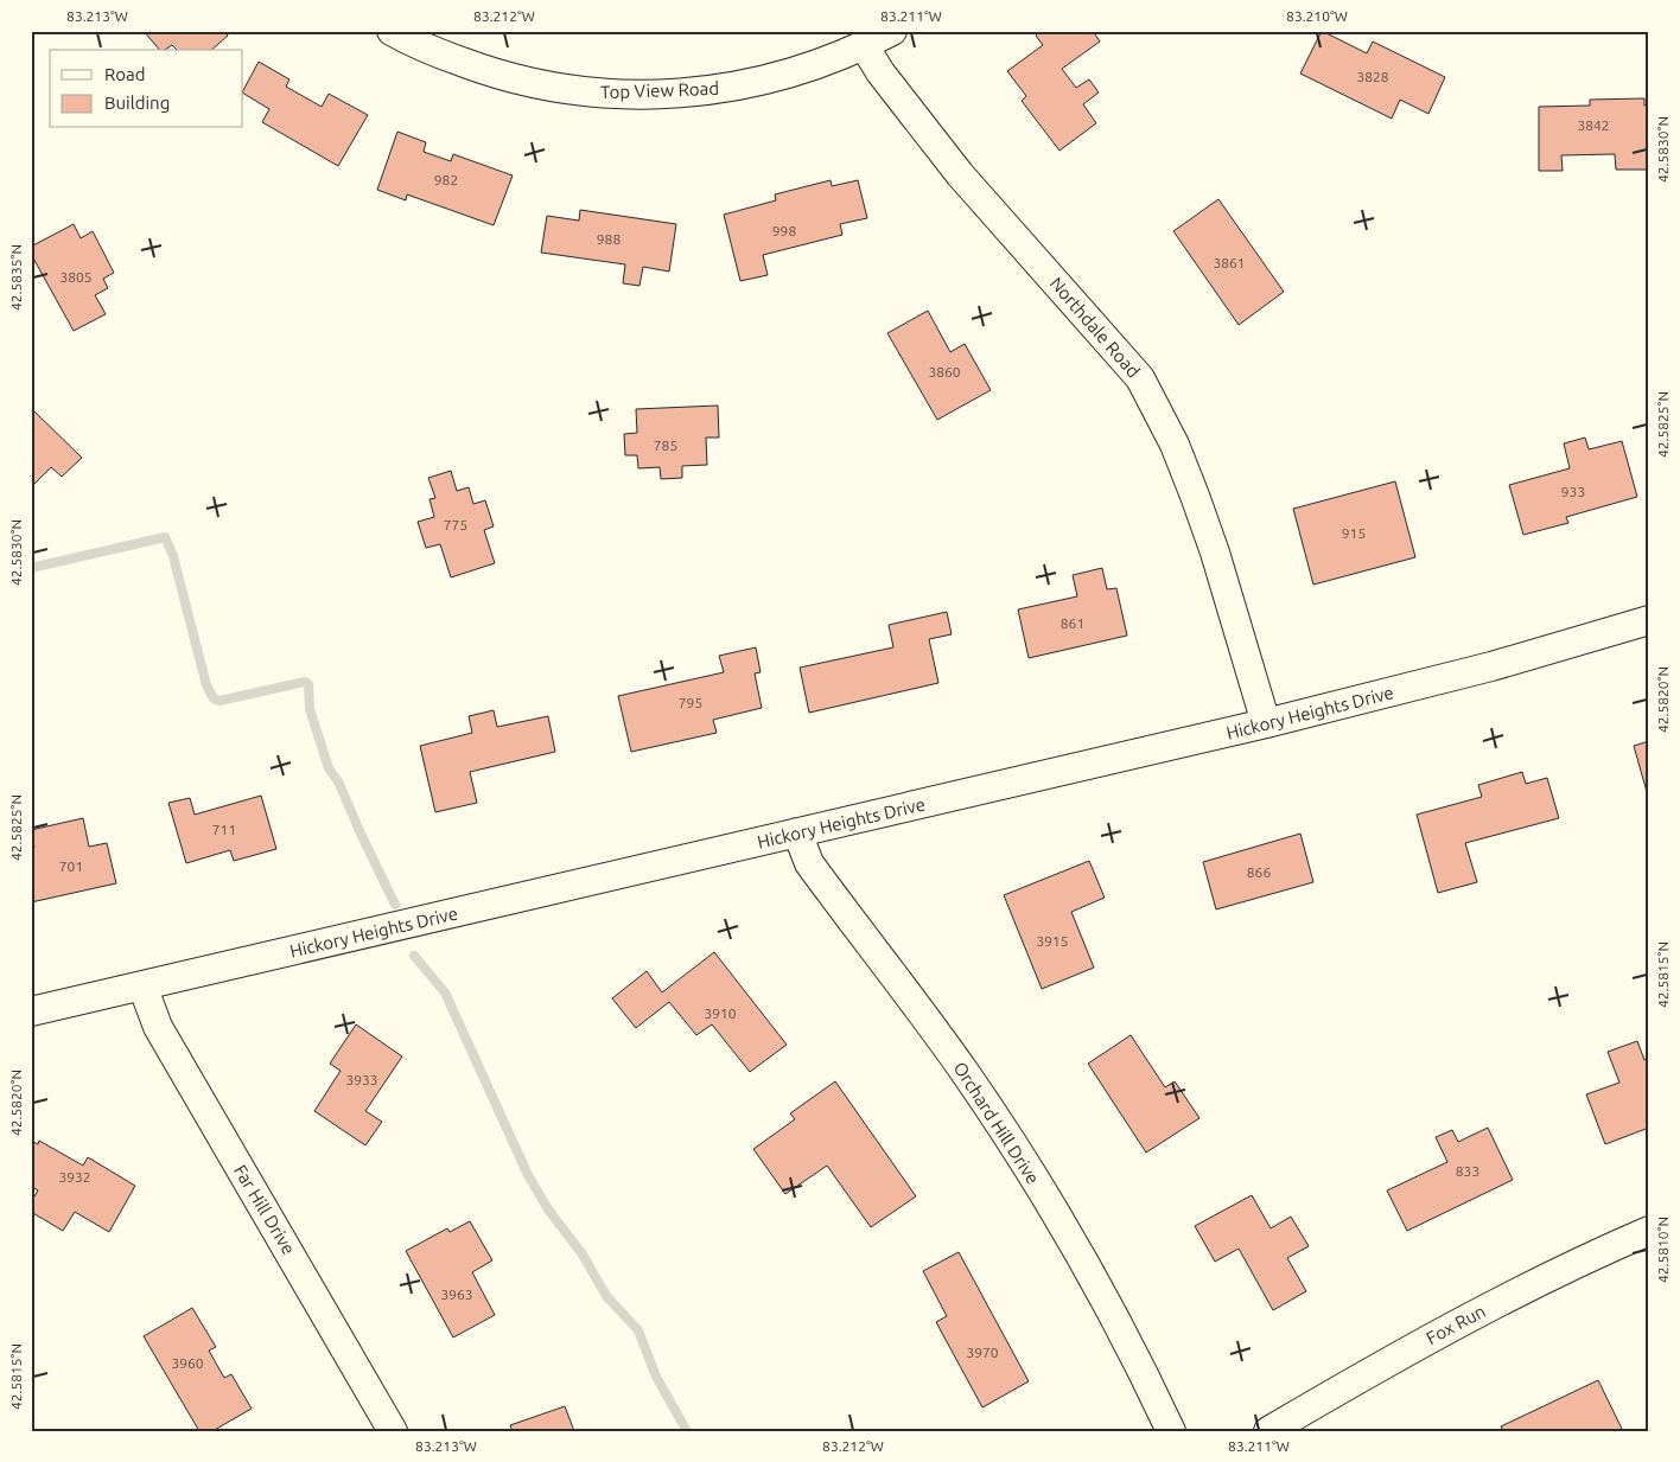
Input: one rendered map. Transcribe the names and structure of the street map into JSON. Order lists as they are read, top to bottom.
{
  "streets": {
    "street": [
      "Top View Road",
      "Northdale Road",
      "Hickory Heights Drive",
      "Orchard Hill Drive",
      "Far Hill Drive",
      "Fox Run"
    ]
  },
  "crossings": [
    ["Top View Road", "Northdale Road"],
    ["Northdale Road", "Hickory Heights Drive"],
    ["Hickory Heights Drive", "Orchard Hill Drive"],
    ["Hickory Heights Drive", "Far Hill Drive"]
  ],
  "house_numbers": [
    "3828",
    "3842",
    "982",
    "998",
    "988",
    "3861",
    "3805",
    "3860",
    "785",
    "933",
    "775",
    "915",
    "861",
    "795",
    "711",
    "701",
    "866",
    "3915",
    "3910",
    "3933",
    "833",
    "3932",
    "3963",
    "3970",
    "3960"
  ],
  "legend": ["Road", "Building"],
  "coordinates": [
    "83.213°W",
    "83.212°W",
    "83.211°W",
    "83.210°W",
    "42.5830°N",
    "42.5835°N",
    "42.5825°N",
    "42.5820°N",
    "42.5815°N",
    "42.5810°N"
  ]
}
